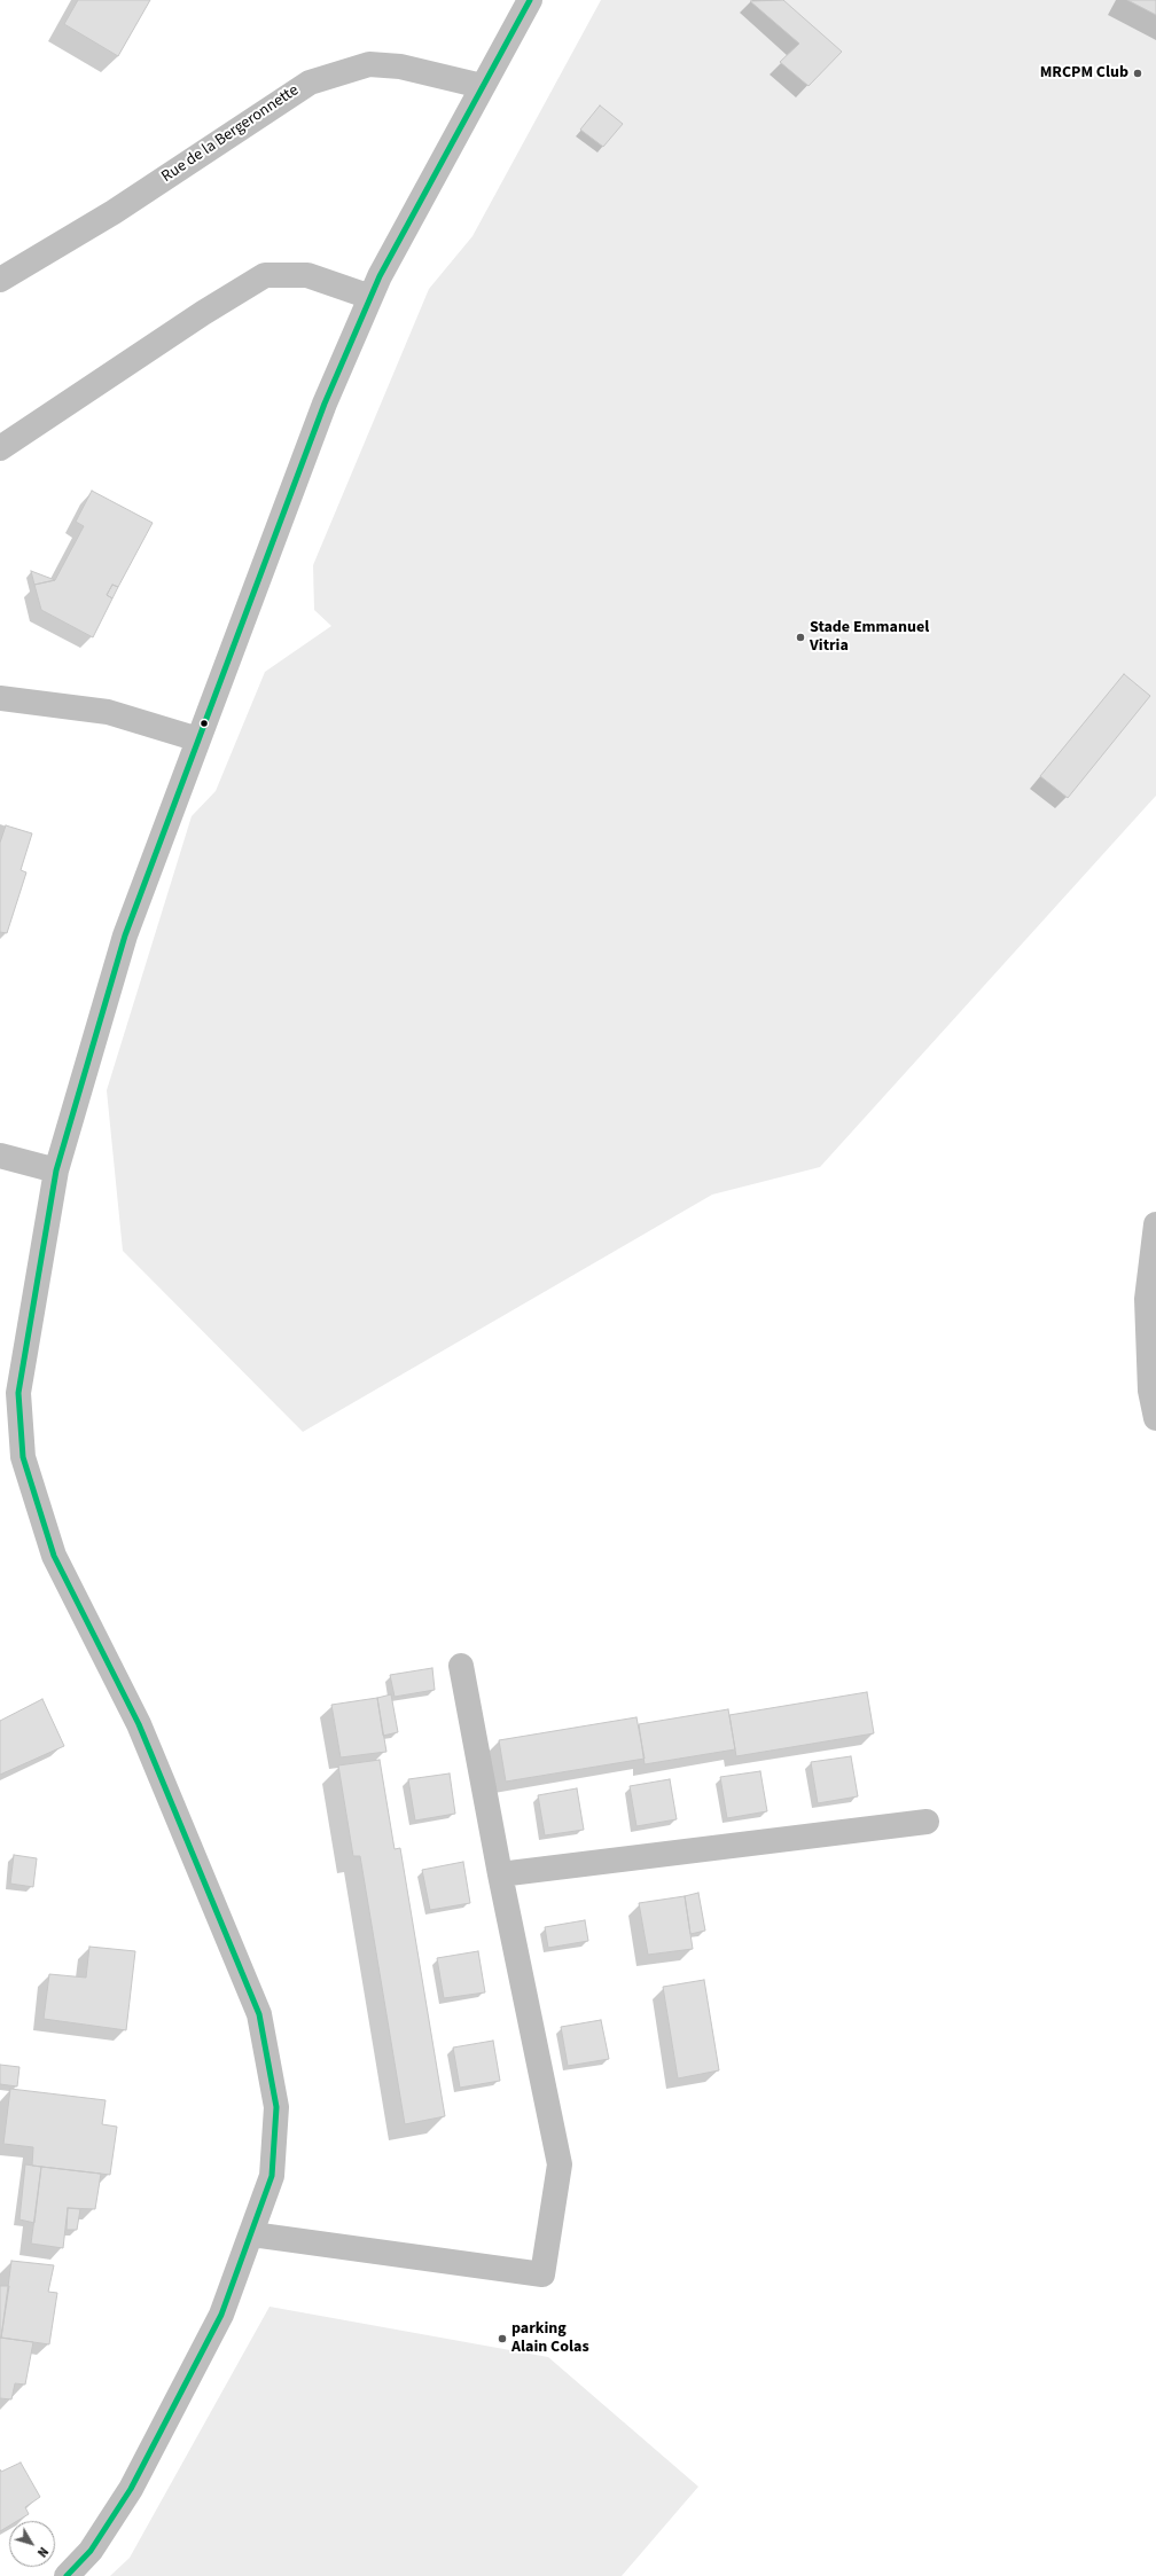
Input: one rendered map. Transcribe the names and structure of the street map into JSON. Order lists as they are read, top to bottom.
{
  "streets": {
    "street": ["Rue de la Bergeronnette"]
  },
  "places": ["MRCPM Club", "Stade Emmanuel Vitria", "parking Alain Colas"],
  "north": "bottom right"
}
